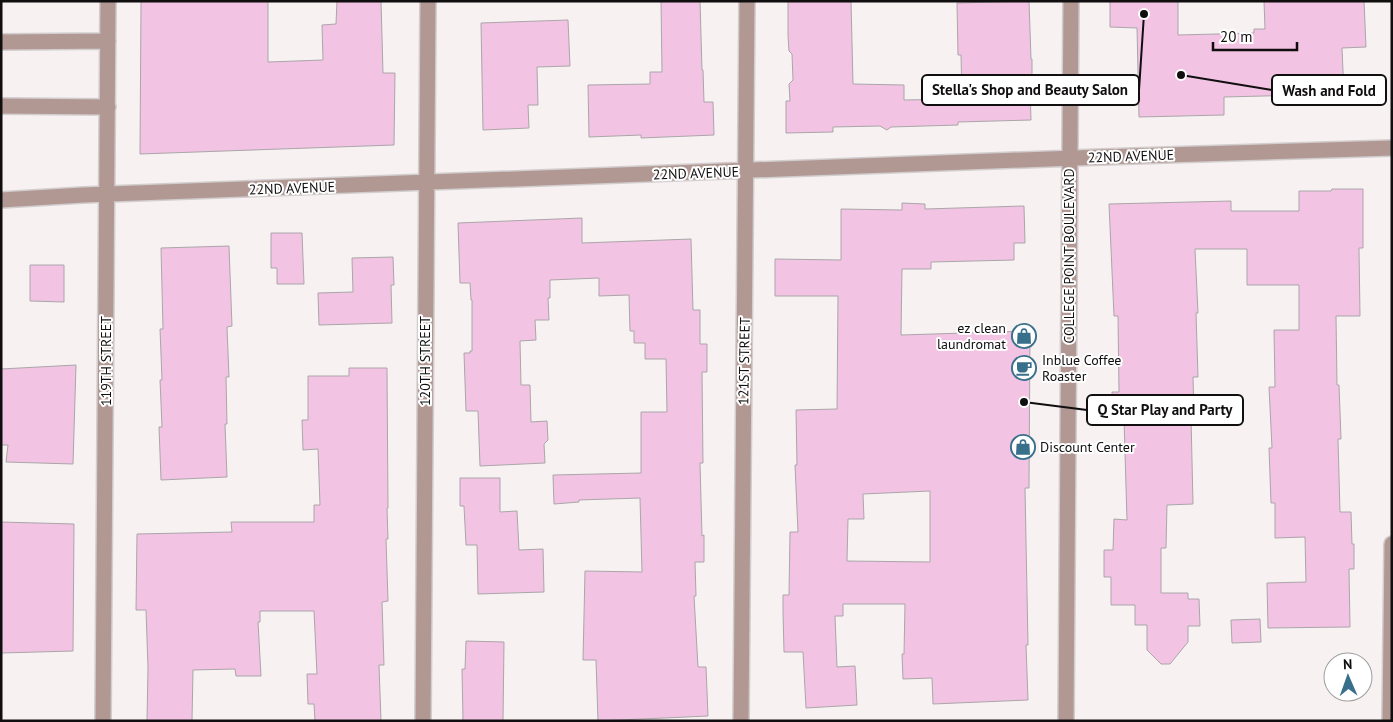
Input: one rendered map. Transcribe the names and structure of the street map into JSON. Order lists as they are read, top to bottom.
{
  "streets": {
    "street": [
      "22ND AVENUE",
      "COLLEGE POINT BOULEVARD",
      "119TH STREET",
      "120TH STREET",
      "121ST STREET"
    ]
  },
  "crossings": [
    ["22ND AVENUE", "COLLEGE POINT BOULEVARD"],
    ["22ND AVENUE", "119TH STREET"],
    ["22ND AVENUE", "120TH STREET"],
    ["22ND AVENUE", "121ST STREET"]
  ],
  "places": {
    "other": ["Stella's Shop and Beauty Salon", "Wash and Fold", "Q Star Play and Party"],
    "shop": ["ez clean laundromat", "Discount Center"],
    "cafe": ["Inblue Coffee Roaster"]
  },
  "scale_bar": "20 m",
  "north": "top"
}
